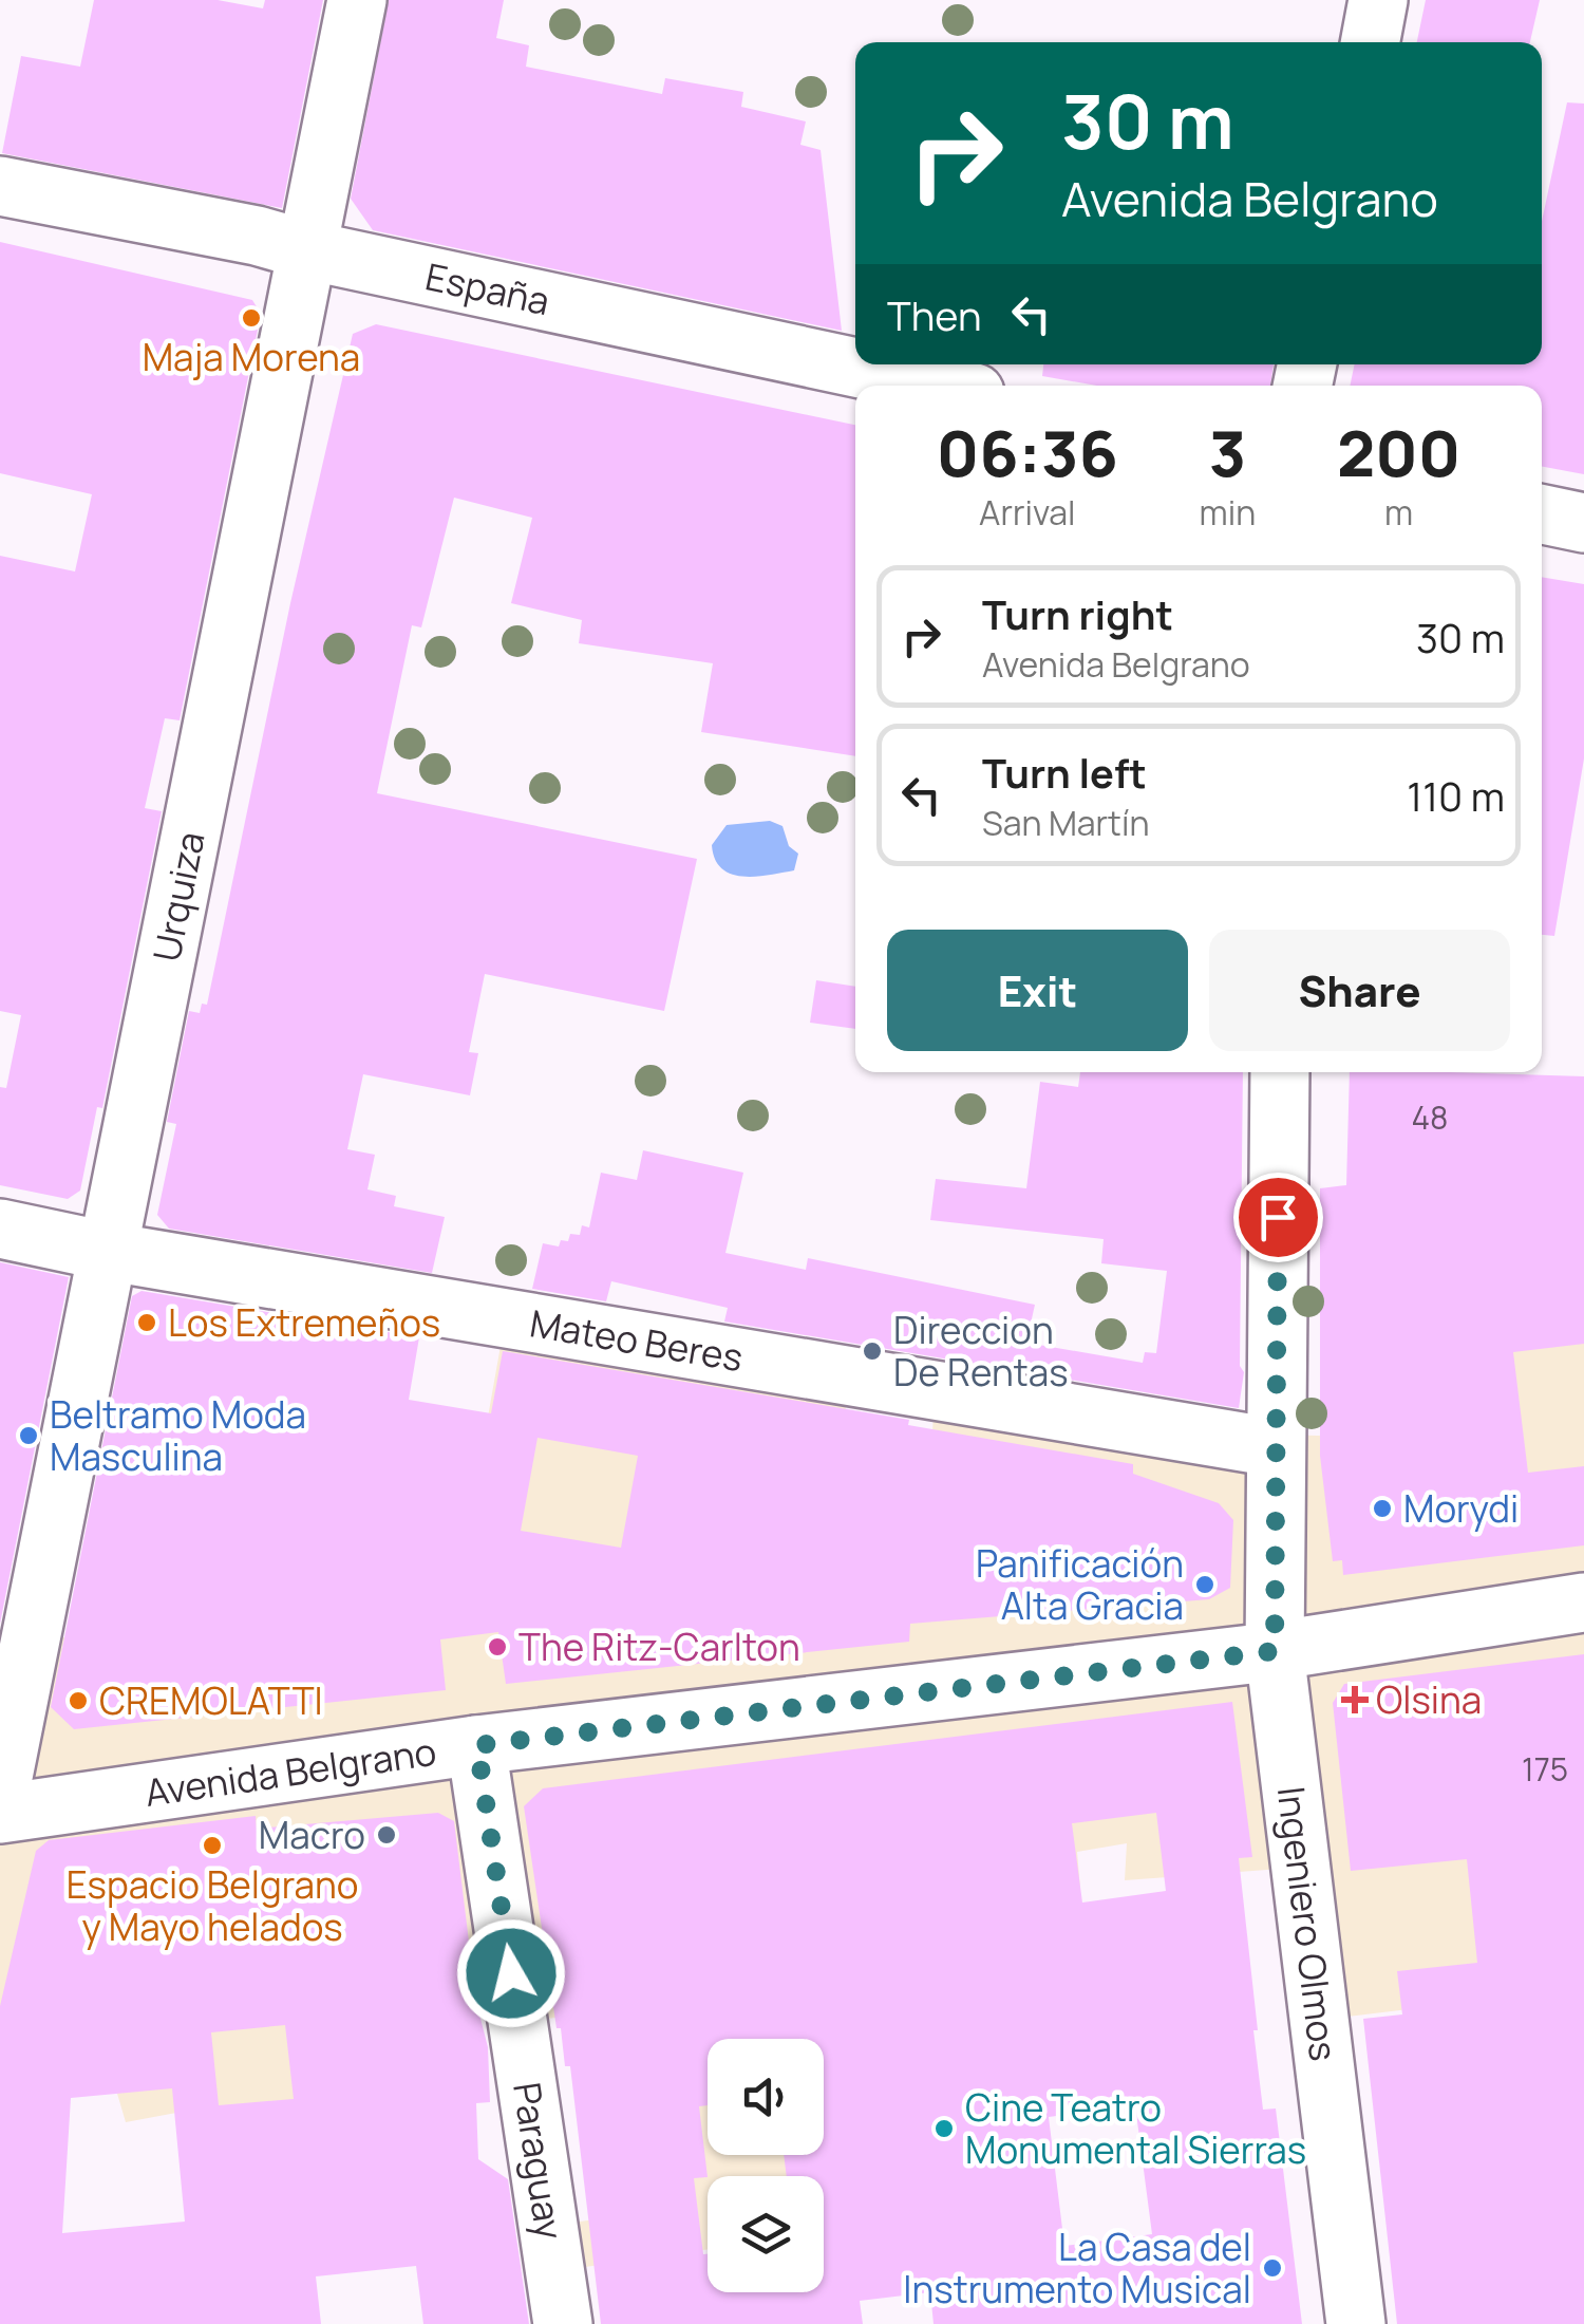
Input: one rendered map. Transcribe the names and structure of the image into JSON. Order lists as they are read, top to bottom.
{
  "streets": {
    "street": [
      "España",
      "Urquiza",
      "Mateo Beres",
      "Avenida Belgrano",
      "Ingeniero Olmos",
      "Paraguay"
    ]
  },
  "crossings": [
    ["España", "Urquiza"],
    ["Urquiza", "Mateo Beres"],
    ["Mateo Beres", "Ingeniero Olmos"],
    ["Avenida Belgrano", "Ingeniero Olmos"],
    ["Avenida Belgrano", "Paraguay"]
  ],
  "places": {
    "other": [
      "Maja Morena",
      "Los Extremeños",
      "Direccion De Rentas",
      "Beltramo Moda Masculina",
      "Morydi",
      "Panificación Alta Gracia",
      "The Ritz-Carlton",
      "CREMOLATTI",
      "Macro",
      "Espacio Belgrano y Mayo helados",
      "Cine Teatro Monumental Sierras",
      "La Casa del Instrumento Musical"
    ],
    "health": ["Olsina"]
  },
  "house_numbers": ["48", "175"],
  "page": {
    "turn": ["30 m", "Avenida Belgrano"],
    "then": "Then",
    "eta": [
      "06:36",
      "Arrival",
      "3",
      "min",
      "200",
      "m"
    ],
    "list": [
      {
        "name": "Turn right",
        "note": "Avenida Belgrano",
        "value": "30 m"
      },
      {
        "name": "Turn left",
        "note": "San Martín",
        "value": "110 m"
      }
    ],
    "buttons": ["Exit", "Share"]
  }
}
